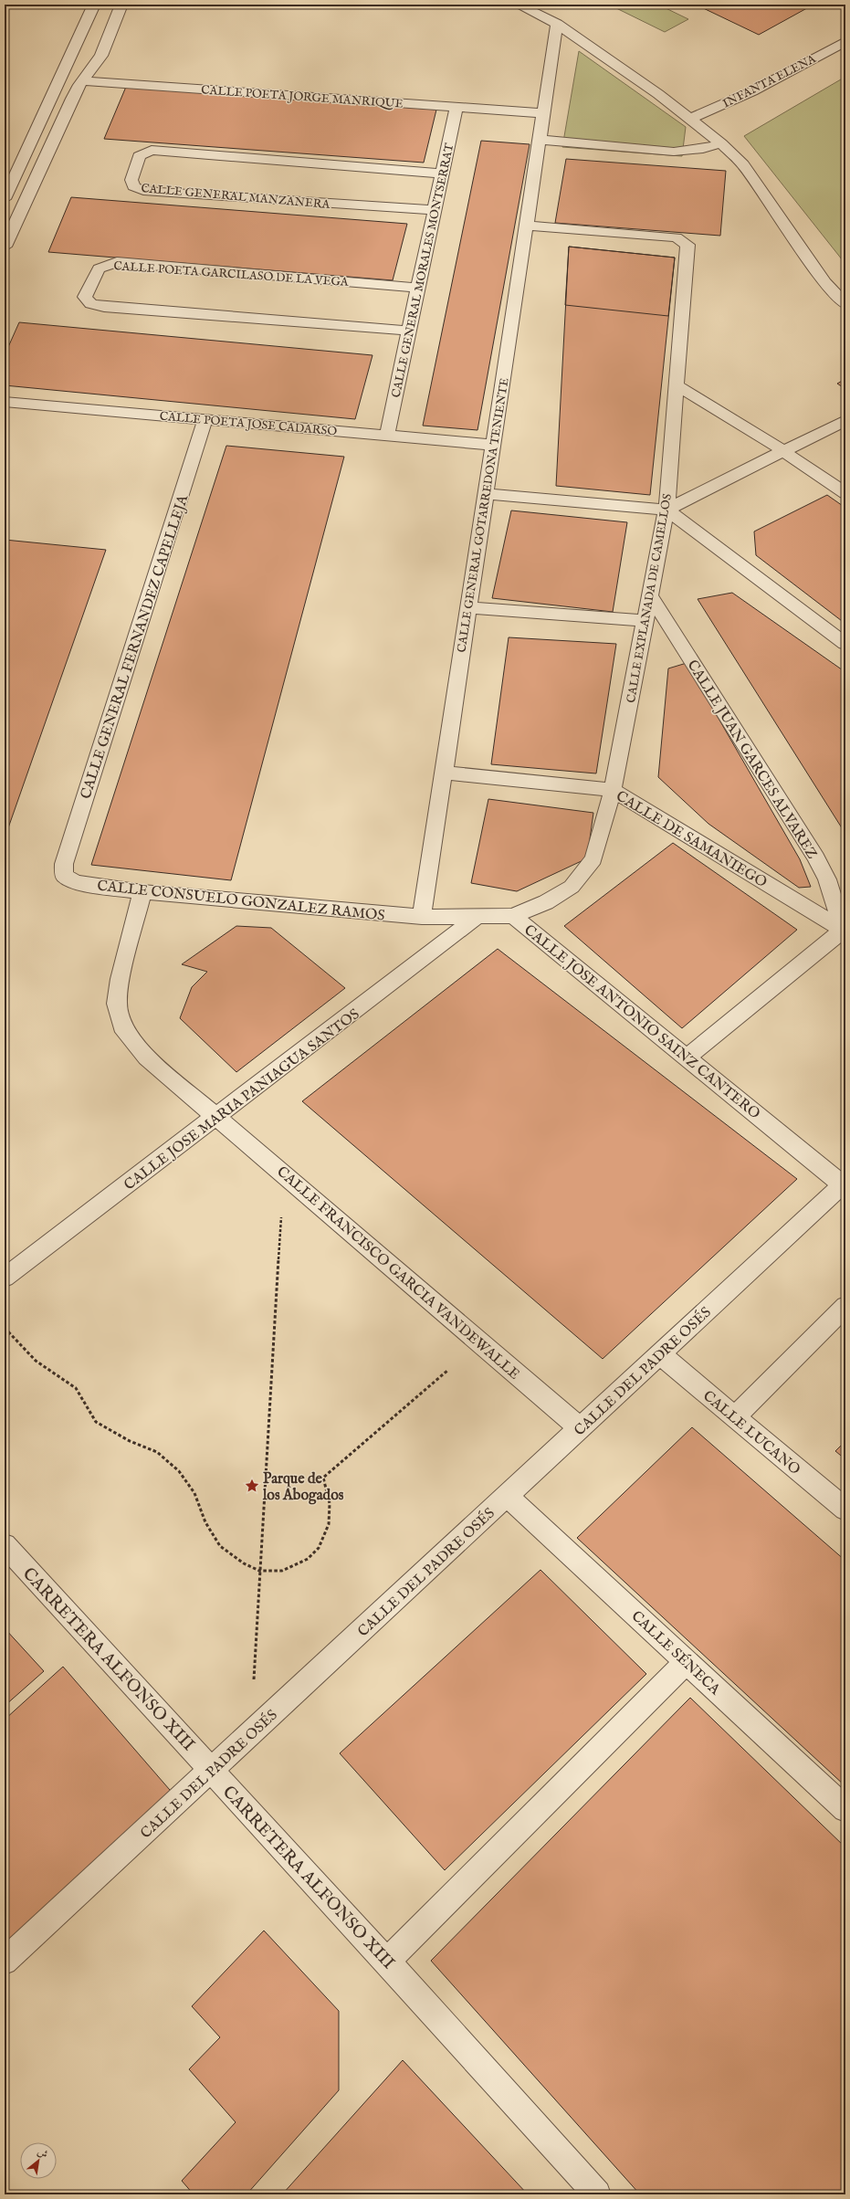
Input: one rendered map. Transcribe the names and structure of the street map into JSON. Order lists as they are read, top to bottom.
{
  "streets": {
    "street": [
      "INFANTA ELENA",
      "CALLE POETA JORGE MANRIQUE",
      "CALLE GENERAL MANZANERA",
      "CALLE GENERAL MORALES MONTSERRAT",
      "CALLE POETA GARCILASO DE LA VEGA",
      "CALLE POETA JOSE CADARSO",
      "CALLE GENERAL GOTARREDONA TENIENTE",
      "CALLE EXPLANADA DE CAMELLOS",
      "CALLE GENERAL FERNANDEZ CAPELLEJA",
      "CALLE JUAN GARCES ALVAREZ",
      "CALLE DE SAMANIEGO",
      "CALLE CONSUELO GONZALEZ RAMOS",
      "CALLE JOSE ANTONIO SAINZ CANTERO",
      "CALLE JOSE MARIA PANIAGUA SANTOS",
      "CALLE FRANCISCO GARCIA VANDEWALLE",
      "CALLE DEL PADRE OSÉS",
      "CALLE LUCANO",
      "CALLE SÉNECA",
      "CARRETERA ALFONSO XIII"
    ]
  },
  "crossings": [
    ["CALLE POETA JORGE MANRIQUE", "CALLE GENERAL MORALES MONTSERRAT"],
    ["CALLE POETA JORGE MANRIQUE", "CALLE GENERAL GOTARREDONA TENIENTE"],
    ["CALLE GENERAL MANZANERA", "CALLE GENERAL MORALES MONTSERRAT"],
    ["CALLE GENERAL MORALES MONTSERRAT", "CALLE POETA GARCILASO DE LA VEGA"],
    ["CALLE GENERAL MORALES MONTSERRAT", "CALLE POETA JOSE CADARSO"],
    ["CALLE POETA JOSE CADARSO", "CALLE GENERAL GOTARREDONA TENIENTE"],
    ["CALLE POETA JOSE CADARSO", "CALLE GENERAL FERNANDEZ CAPELLEJA"],
    ["CALLE GENERAL GOTARREDONA TENIENTE", "CALLE EXPLANADA DE CAMELLOS"],
    ["CALLE GENERAL GOTARREDONA TENIENTE", "CALLE DE SAMANIEGO"],
    ["CALLE GENERAL GOTARREDONA TENIENTE", "CALLE CONSUELO GONZALEZ RAMOS"],
    ["CALLE GENERAL GOTARREDONA TENIENTE", "CALLE JOSE ANTONIO SAINZ CANTERO"],
    ["CALLE EXPLANADA DE CAMELLOS", "CALLE JUAN GARCES ALVAREZ"],
    ["CALLE EXPLANADA DE CAMELLOS", "CALLE DE SAMANIEGO"],
    ["CALLE EXPLANADA DE CAMELLOS", "CALLE JOSE ANTONIO SAINZ CANTERO"],
    ["CALLE GENERAL FERNANDEZ CAPELLEJA", "CALLE CONSUELO GONZALEZ RAMOS"],
    ["CALLE JUAN GARCES ALVAREZ", "CALLE DE SAMANIEGO"],
    ["CALLE CONSUELO GONZALEZ RAMOS", "CALLE JOSE ANTONIO SAINZ CANTERO"],
    ["CALLE CONSUELO GONZALEZ RAMOS", "CALLE FRANCISCO GARCIA VANDEWALLE"],
    ["CALLE JOSE ANTONIO SAINZ CANTERO", "CALLE JOSE MARIA PANIAGUA SANTOS"],
    ["CALLE JOSE ANTONIO SAINZ CANTERO", "CALLE DEL PADRE OSÉS"],
    ["CALLE JOSE MARIA PANIAGUA SANTOS", "CALLE FRANCISCO GARCIA VANDEWALLE"],
    ["CALLE FRANCISCO GARCIA VANDEWALLE", "CALLE DEL PADRE OSÉS"],
    ["CALLE DEL PADRE OSÉS", "CALLE LUCANO"],
    ["CALLE DEL PADRE OSÉS", "CALLE SÉNECA"],
    ["CALLE DEL PADRE OSÉS", "CARRETERA ALFONSO XIII"]
  ],
  "places": {
    "place": ["Parque de los Abogados"]
  },
  "north": "top right"
}
